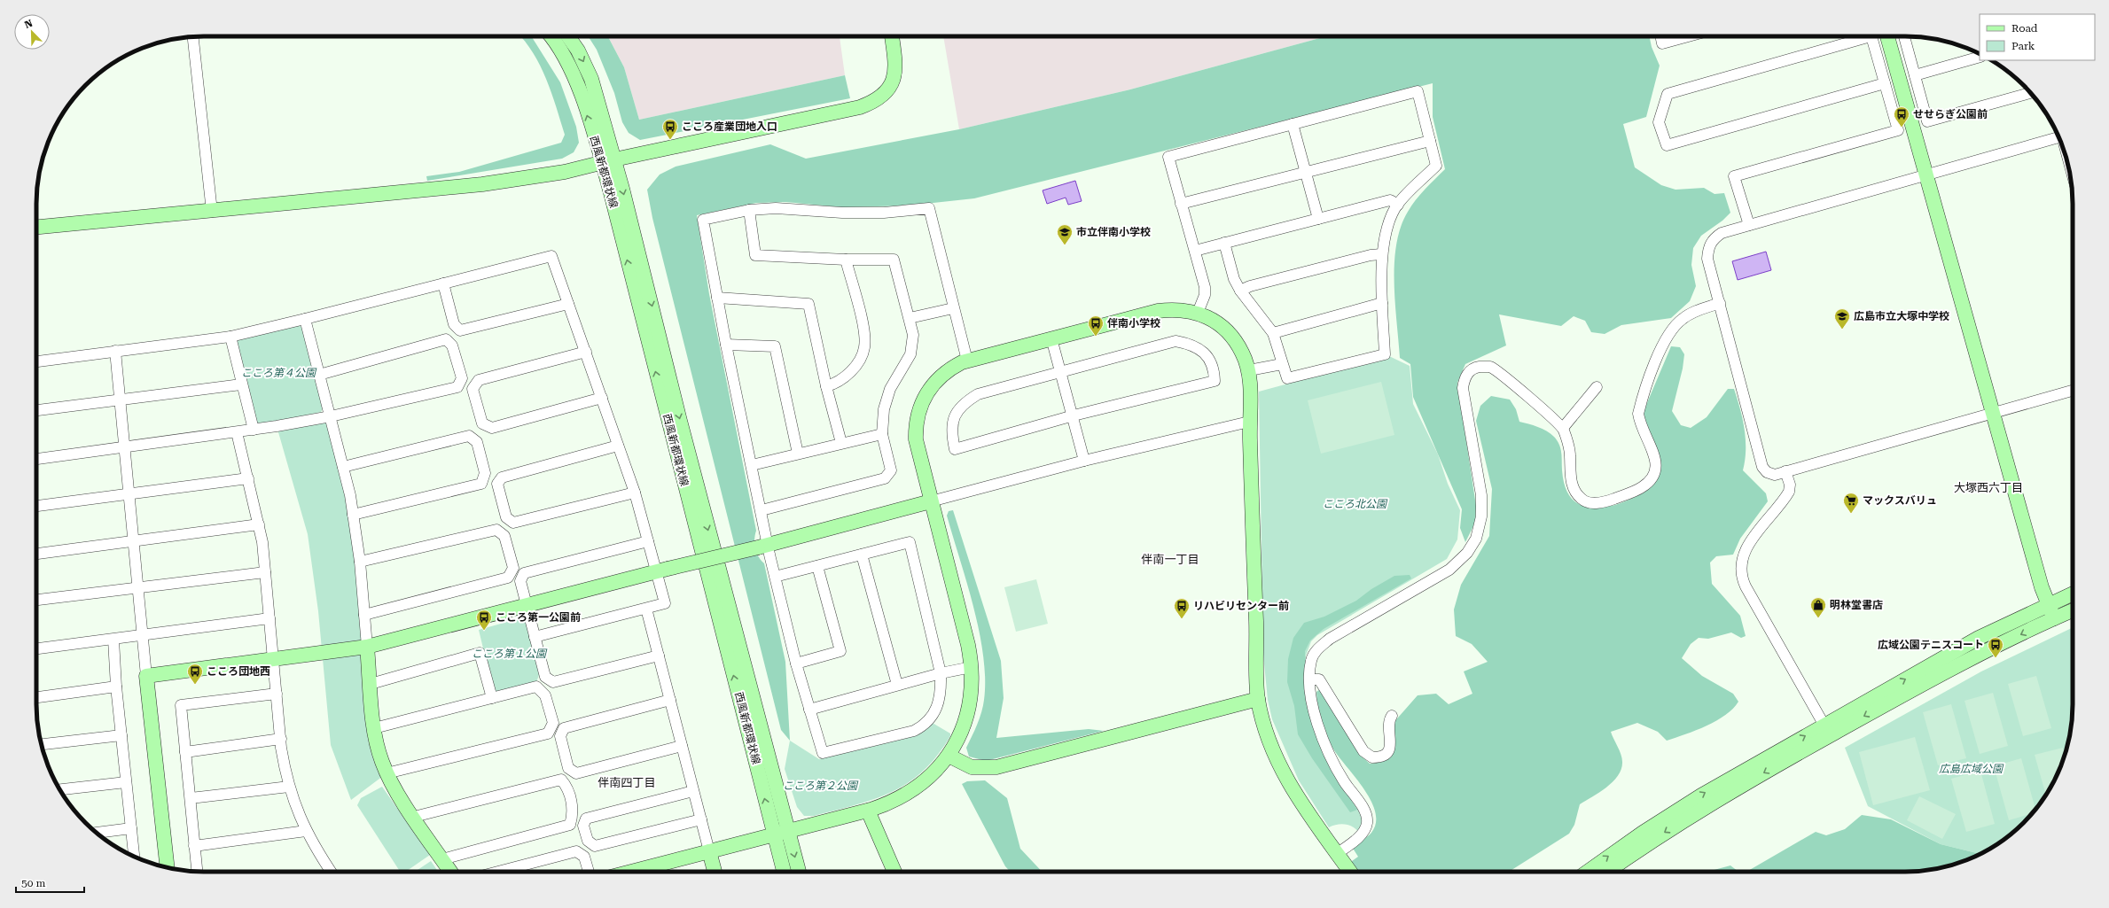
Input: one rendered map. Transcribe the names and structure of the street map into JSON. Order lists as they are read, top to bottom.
{
  "streets": {
    "street": ["西風新都環状線"]
  },
  "districts": ["大塚西六丁目", "伴南一丁目", "伴南四丁目"],
  "parks": [
    "こころ第４公園",
    "こころ北公園",
    "こころ第１公園",
    "広島広域公園",
    "こころ第２公園"
  ],
  "places": {
    "bus stop": [
      "せせらぎ公園前",
      "こころ産業団地入口",
      "伴南小学校",
      "リハビリセンター前",
      "こころ第一公園前",
      "広域公園テニスコート",
      "こころ団地西"
    ],
    "school or university": ["市立伴南小学校", "広島市立大塚中学校"],
    "supermarket": ["マックスバリュ"],
    "shop": ["明林堂書店"]
  },
  "legend": ["Road", "Park"],
  "scale_bar": "50 m",
  "north": "top left"
}
